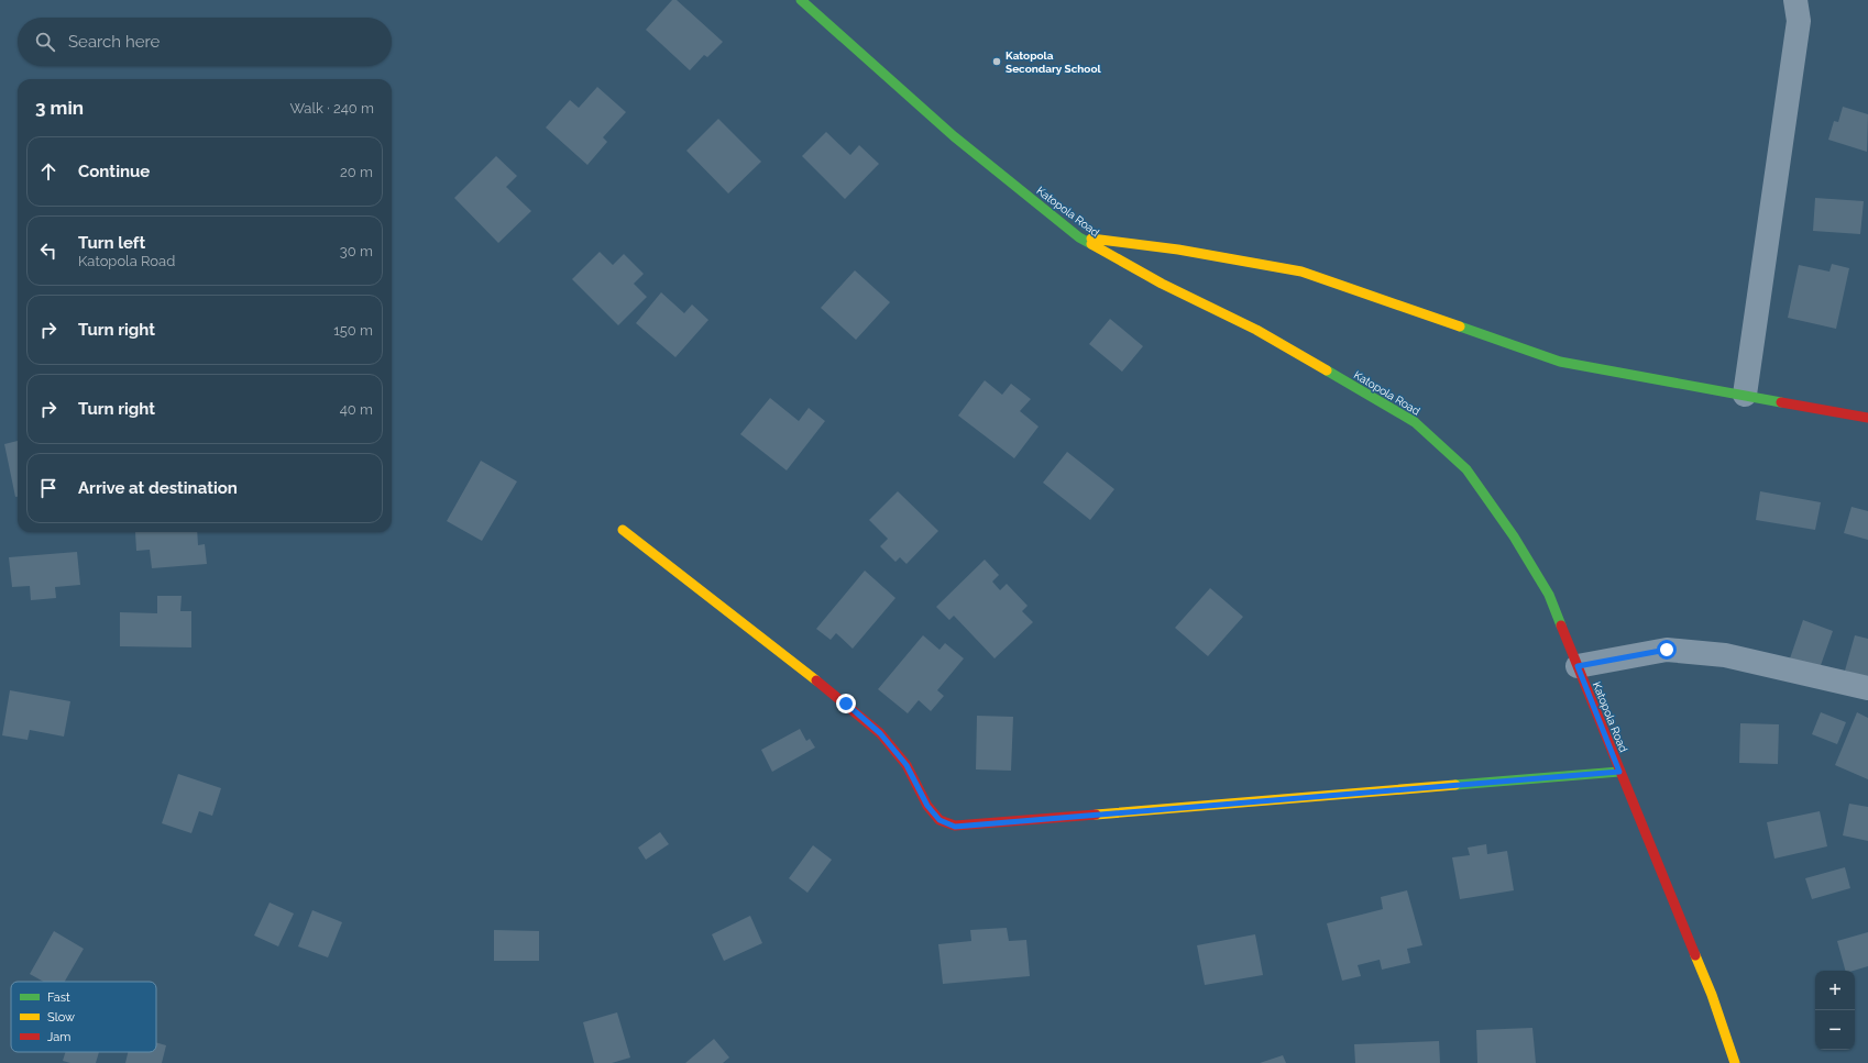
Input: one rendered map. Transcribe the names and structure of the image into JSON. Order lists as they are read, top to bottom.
{
  "streets": {
    "street": ["Katopola Road"]
  },
  "places": ["Katopola Secondary School"],
  "legend": ["Fast", "Slow", "Jam"],
  "page": {
    "search": "Search here",
    "heading": ["3 min", "Walk · 240 m"],
    "list": [
      ["Continue", "20 m"],
      ["Turn left", "Katopola Road", "30 m"],
      ["Turn right", "150 m"],
      ["Turn right", "40 m"],
      "Arrive at destination"
    ],
    "map_buttons": ["+", "−"]
  }
}
